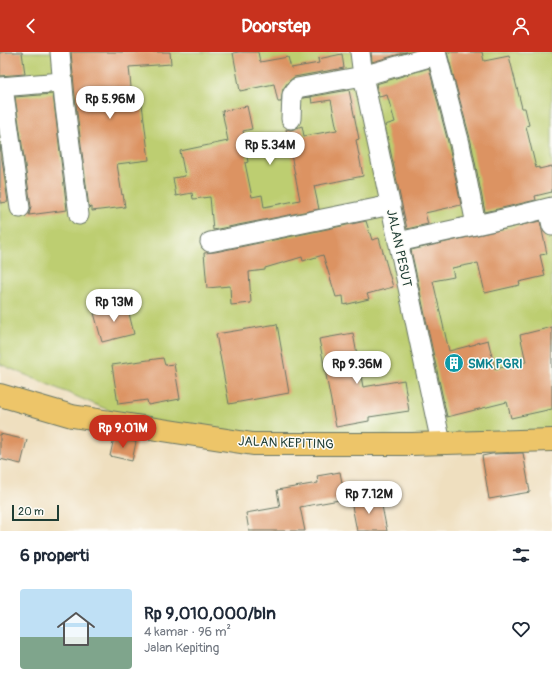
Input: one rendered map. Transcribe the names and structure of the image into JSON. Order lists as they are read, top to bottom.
{
  "streets": {
    "main road": ["JALAN KEPITING"],
    "street": ["JALAN PESUT"]
  },
  "crossings": [
    ["JALAN PESUT", "JALAN KEPITING"]
  ],
  "places": {
    "building": ["SMK PGRI"]
  },
  "scale_bar": "20 m",
  "page": {
    "header": "Doorstep",
    "price": [
      "Rp 5.96M",
      "Rp 5.34M",
      "Rp 13M",
      "Rp 9.36M",
      "Rp 9.01M",
      "Rp 7.12M"
    ],
    "scale": "20 m",
    "heading": "6 properti",
    "list": [
      {
        "name": "Rp 9,010,000/bln",
        "note": "4 kamar · 96 m² · Jalan Kepiting"
      }
    ]
  }
}
